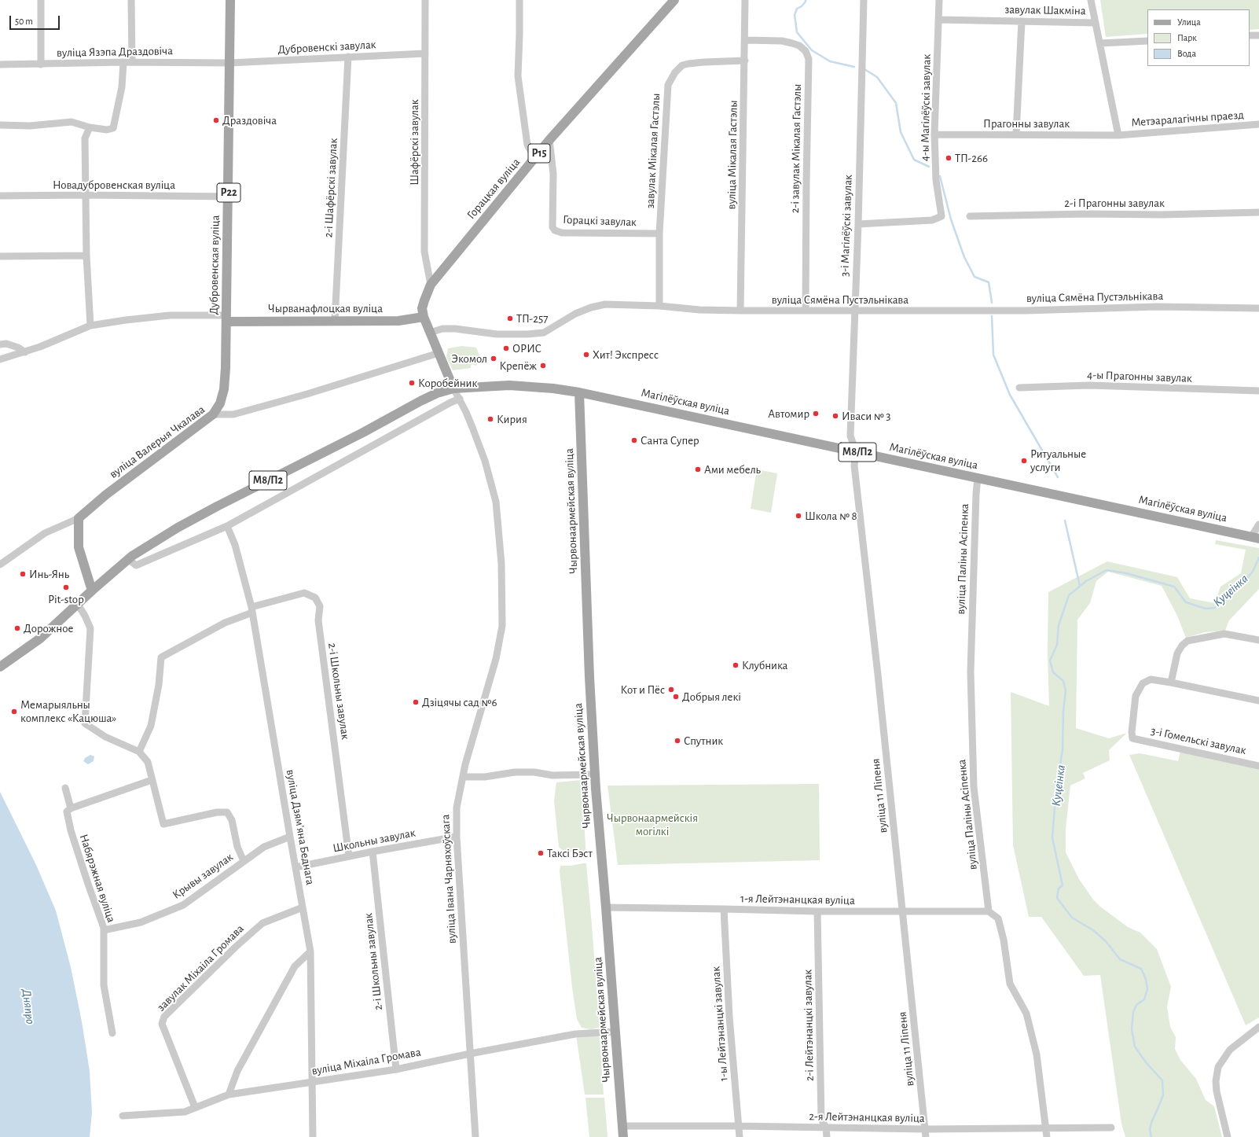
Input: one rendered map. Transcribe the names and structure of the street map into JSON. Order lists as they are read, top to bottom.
{
  "streets": {
    "main road": [
      "Р15",
      "Горацкая вуліца",
      "Р22",
      "Дубровенская вуліца",
      "Чырванафлоцкая вуліца",
      "Магілёўская вуліца",
      "вуліца Валерыя Чкалава",
      "М8/П2",
      "Чырвонаармейская вуліца"
    ],
    "street": [
      "завулак Шакміна",
      "Дубровенскі завулак",
      "вуліца Язэпа Драздовіча",
      "4-ы Магілёўскі завулак",
      "Метэаралагічны праезд",
      "Прагонны завулак",
      "Шафёрскі завулак",
      "2-і завулак Мікалая Гастэлы",
      "завулак Мікалая Гастэлы",
      "вуліца Мікалая Гастэлы",
      "Новадубровенская вуліца",
      "2-і Шафёрскі завулак",
      "2-і Прагонны завулак",
      "Горацкі завулак",
      "3-і Магілёўскі завулак",
      "вуліца Сямёна Пустэльнікава",
      "4-ы Прагонны завулак",
      "вуліца Паліны Асіпенка",
      "2-і Школьны завулак",
      "3-і Гомельскі завулак",
      "вуліца 11 Ліпеня",
      "вуліца Дзямʼяна Беднага",
      "Школьны завулак",
      "Крывы завулак",
      "Набярэжная вуліца",
      "вуліца Івана Чарняхоўскага",
      "1-я Лейтэнанцкая вуліца",
      "завулак Міхаіла Громава",
      "1-ы Лейтэнанцкі завулак",
      "2-і Лейтэнанцкі завулак",
      "вуліца Міхаіла Громава",
      "2-я Лейтэнанцкая вуліца"
    ]
  },
  "crossings": [
    ["завулак Шакміна", "4-ы Магілёўскі завулак"],
    ["Дубровенскі завулак", "вуліца Язэпа Драздовіча"],
    ["Дубровенскі завулак", "Шафёрскі завулак"],
    ["Дубровенскі завулак", "2-і Шафёрскі завулак"],
    ["Дубровенскі завулак", "Дубровенская вуліца"],
    ["вуліца Язэпа Драздовіча", "Дубровенская вуліца"],
    ["4-ы Магілёўскі завулак", "Прагонны завулак"],
    ["4-ы Магілёўскі завулак", "3-і Магілёўскі завулак"],
    ["Метэаралагічны праезд", "Прагонны завулак"],
    ["Шафёрскі завулак", "Горацкая вуліца"],
    ["2-і завулак Мікалая Гастэлы", "вуліца Мікалая Гастэлы"],
    ["2-і завулак Мікалая Гастэлы", "вуліца Сямёна Пустэльнікава"],
    ["завулак Мікалая Гастэлы", "вуліца Мікалая Гастэлы"],
    ["завулак Мікалая Гастэлы", "Горацкі завулак"],
    ["завулак Мікалая Гастэлы", "вуліца Сямёна Пустэльнікава"],
    ["Р15", "Горацкая вуліца"],
    ["Р15", "вуліца Сямёна Пустэльнікава"],
    ["Р15", "Чырванафлоцкая вуліца"],
    ["Р15", "Магілёўская вуліца"],
    ["Р15", "вуліца Валерыя Чкалава"],
    ["Р15", "М8/П2"],
    ["Р15", "вуліца Івана Чарняхоўскага"],
    ["вуліца Мікалая Гастэлы", "вуліца Сямёна Пустэльнікава"],
    ["Новадубровенская вуліца", "Дубровенская вуліца"],
    ["2-і Шафёрскі завулак", "Чырванафлоцкая вуліца"],
    ["Горацкая вуліца", "Горацкі завулак"],
    ["Горацкая вуліца", "Чырванафлоцкая вуліца"],
    ["3-і Магілёўскі завулак", "вуліца Сямёна Пустэльнікава"],
    ["3-і Магілёўскі завулак", "Магілёўская вуліца"],
    ["3-і Магілёўскі завулак", "вуліца 11 Ліпеня"],
    ["Дубровенская вуліца", "Чырванафлоцкая вуліца"],
    ["Дубровенская вуліца", "вуліца Валерыя Чкалава"],
    ["Магілёўская вуліца", "М8/П2"],
    ["Магілёўская вуліца", "Чырвонаармейская вуліца"],
    ["Магілёўская вуліца", "вуліца Паліны Асіпенка"],
    ["Магілёўская вуліца", "вуліца 11 Ліпеня"],
    ["Магілёўская вуліца", "вуліца Івана Чарняхоўскага"],
    ["М8/П2", "вуліца Івана Чарняхоўскага"],
    ["Чырвонаармейская вуліца", "1-я Лейтэнанцкая вуліца"],
    ["Чырвонаармейская вуліца", "вуліца Міхаіла Громава"],
    ["Чырвонаармейская вуліца", "2-я Лейтэнанцкая вуліца"],
    ["вуліца Паліны Асіпенка", "1-я Лейтэнанцкая вуліца"],
    ["2-і Школьны завулак", "вуліца Дзямʼяна Беднага"],
    ["2-і Школьны завулак", "Школьны завулак"],
    ["2-і Школьны завулак", "Крывы завулак"],
    ["2-і Школьны завулак", "вуліца Міхаіла Громава"],
    ["вуліца 11 Ліпеня", "1-я Лейтэнанцкая вуліца"],
    ["вуліца 11 Ліпеня", "2-я Лейтэнанцкая вуліца"],
    ["вуліца Дзямʼяна Беднага", "Школьны завулак"],
    ["вуліца Дзямʼяна Беднага", "Крывы завулак"],
    ["вуліца Дзямʼяна Беднага", "завулак Міхаіла Громава"],
    ["вуліца Дзямʼяна Беднага", "вуліца Міхаіла Громава"],
    ["Школьны завулак", "вуліца Івана Чарняхоўскага"],
    ["Крывы завулак", "Набярэжная вуліца"],
    ["вуліца Івана Чарняхоўскага", "вуліца Міхаіла Громава"],
    ["1-я Лейтэнанцкая вуліца", "1-ы Лейтэнанцкі завулак"],
    ["1-я Лейтэнанцкая вуліца", "2-і Лейтэнанцкі завулак"],
    ["завулак Міхаіла Громава", "вуліца Міхаіла Громава"],
    ["1-ы Лейтэнанцкі завулак", "2-я Лейтэнанцкая вуліца"],
    ["2-і Лейтэнанцкі завулак", "2-я Лейтэнанцкая вуліца"]
  ],
  "water": ["Куцеінка", "Дняпро"],
  "parks": ["Чырвонаармейскія могілкі"],
  "places": [
    "Драздовіча",
    "ТП-266",
    "ТП-257",
    "ОРИС",
    "Хит! Экспресс",
    "Экомол",
    "Крепёж",
    "Коробейник",
    "Автомир",
    "Иваси № 3",
    "Кирия",
    "Санта Супер",
    "Ритуальные услуги",
    "Ами мебель",
    "Школа № 8",
    "Инь-Янь",
    "Pit-stop",
    "Дорожное",
    "Клубника",
    "Кот и Пёс",
    "Добрыя лекі",
    "Дзіцячы сад №6",
    "Мемарыяльны комплекс «Кацюша»",
    "Спутник",
    "Таксі Бэст"
  ],
  "legend": ["Улица", "Парк", "Вода"],
  "scale_bar": "50 m"
}
